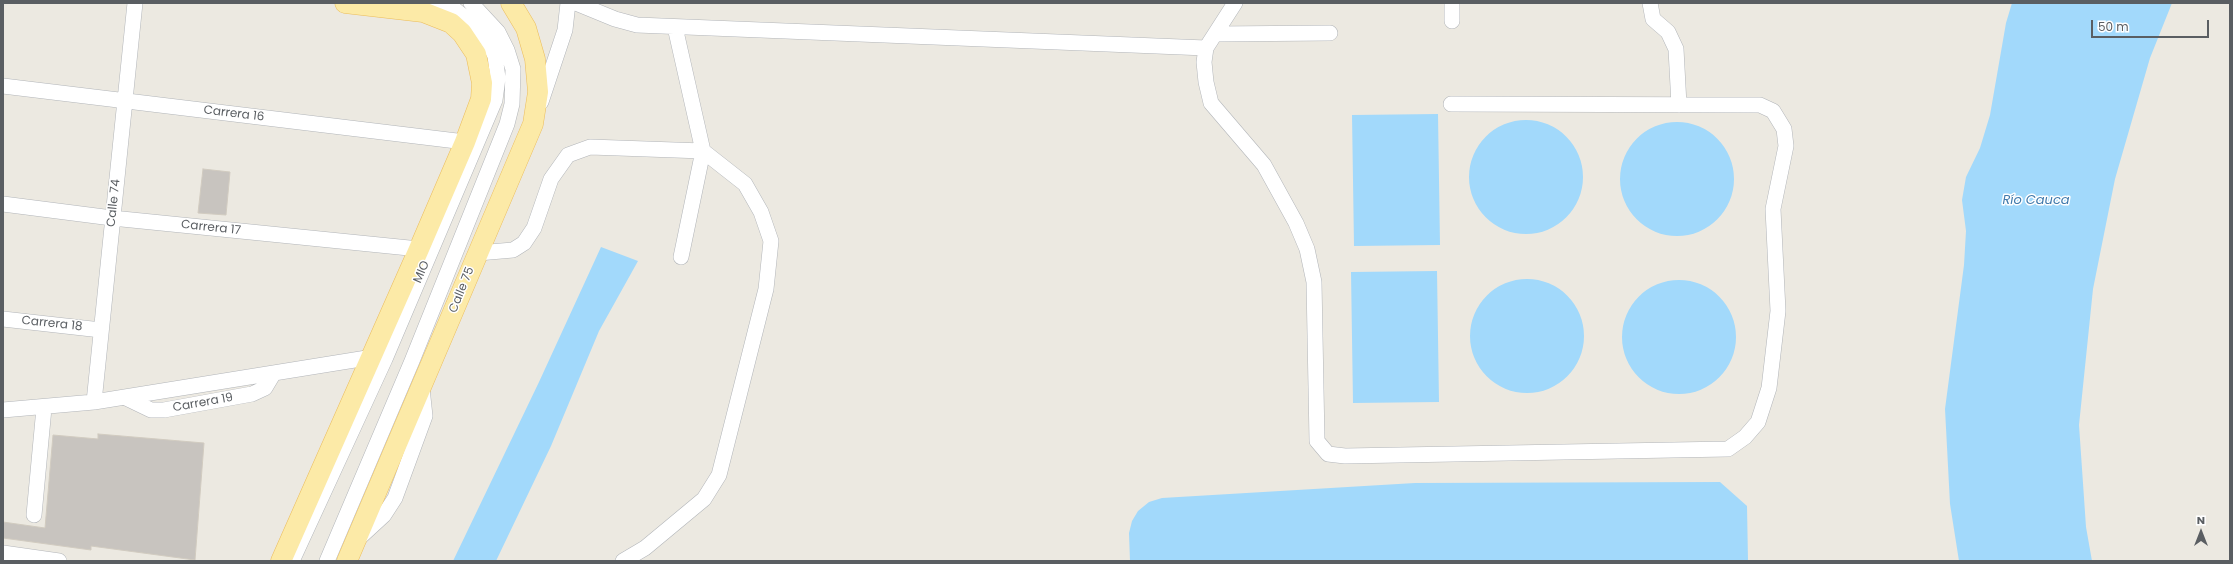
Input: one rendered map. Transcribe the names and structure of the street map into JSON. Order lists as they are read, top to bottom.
{
  "streets": {
    "main road": ["Calle 75"],
    "street": [
      "Carrera 16",
      "Calle 74",
      "Carrera 17",
      "MIO",
      "Carrera 18",
      "Carrera 19"
    ]
  },
  "crossings": [
    ["Carrera 16", "Calle 74"],
    ["Calle 74", "Carrera 17"],
    ["Calle 74", "Carrera 18"],
    ["Calle 74", "Carrera 19"]
  ],
  "water": ["Río Cauca"],
  "scale_bar": "50 m",
  "north": "top"
}
